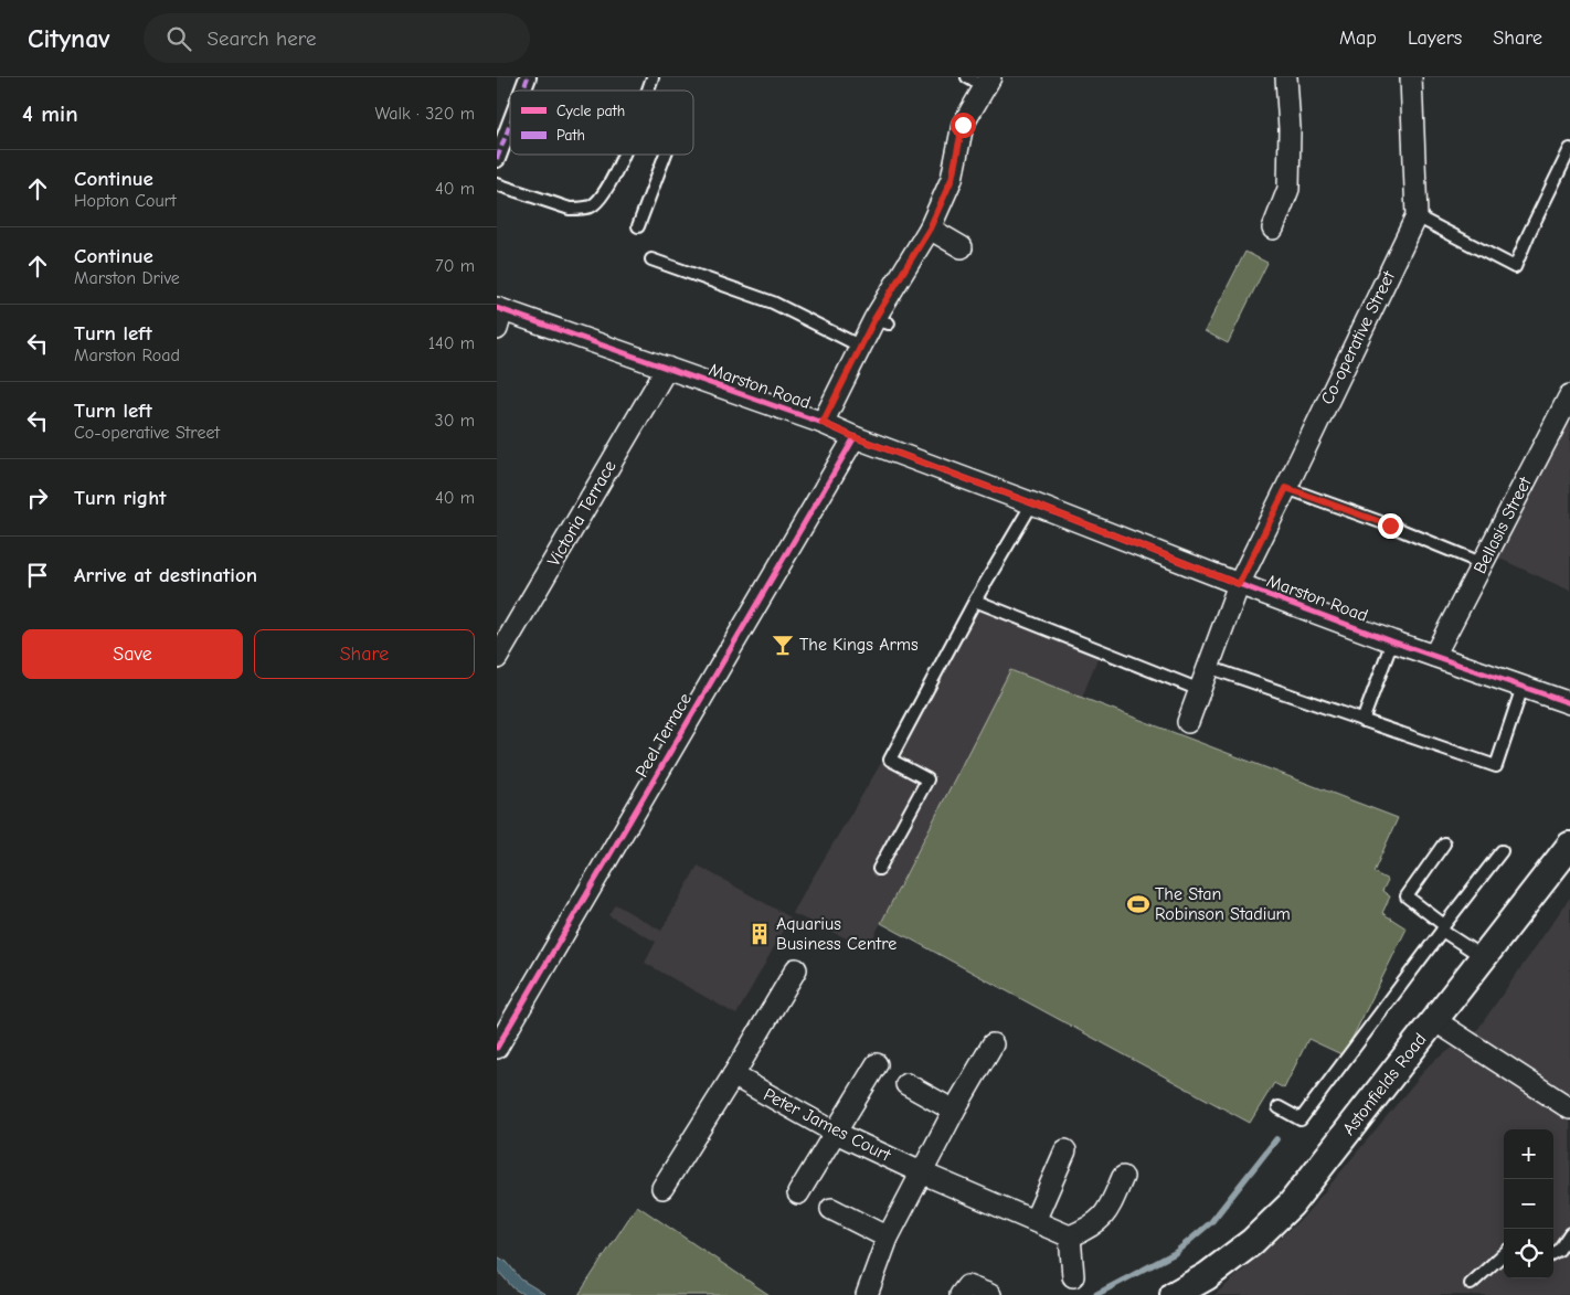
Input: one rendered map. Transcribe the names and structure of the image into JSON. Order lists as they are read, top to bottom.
{
  "streets": {
    "street": [
      "Co-operative Street",
      "Marston Road",
      "Victoria Terrace",
      "Bellasis Street",
      "Peel Terrace",
      "Astonfields Road",
      "Peter James Court"
    ]
  },
  "crossings": [
    ["Co-operative Street", "Marston Road"],
    ["Marston Road", "Victoria Terrace"],
    ["Marston Road", "Bellasis Street"],
    ["Marston Road", "Peel Terrace"]
  ],
  "places": {
    "bar": ["The Kings Arms"],
    "sports": ["The Stan Robinson Stadium"],
    "building": ["Aquarius Business Centre"]
  },
  "legend": ["Cycle path", "Path"],
  "page": {
    "header": "Citynav",
    "search": "Search here",
    "nav": ["Map", "Layers", "Share"],
    "heading": ["4 min", "Walk · 320 m"],
    "list": [
      ["Continue", "Hopton Court", "40 m"],
      ["Continue", "Marston Drive", "70 m"],
      ["Turn left", "Marston Road", "140 m"],
      ["Turn left", "Co-operative Street", "30 m"],
      ["Turn right", "40 m"],
      "Arrive at destination"
    ],
    "buttons": ["Save", "Share"],
    "map_buttons": ["+", "−"]
  }
}
